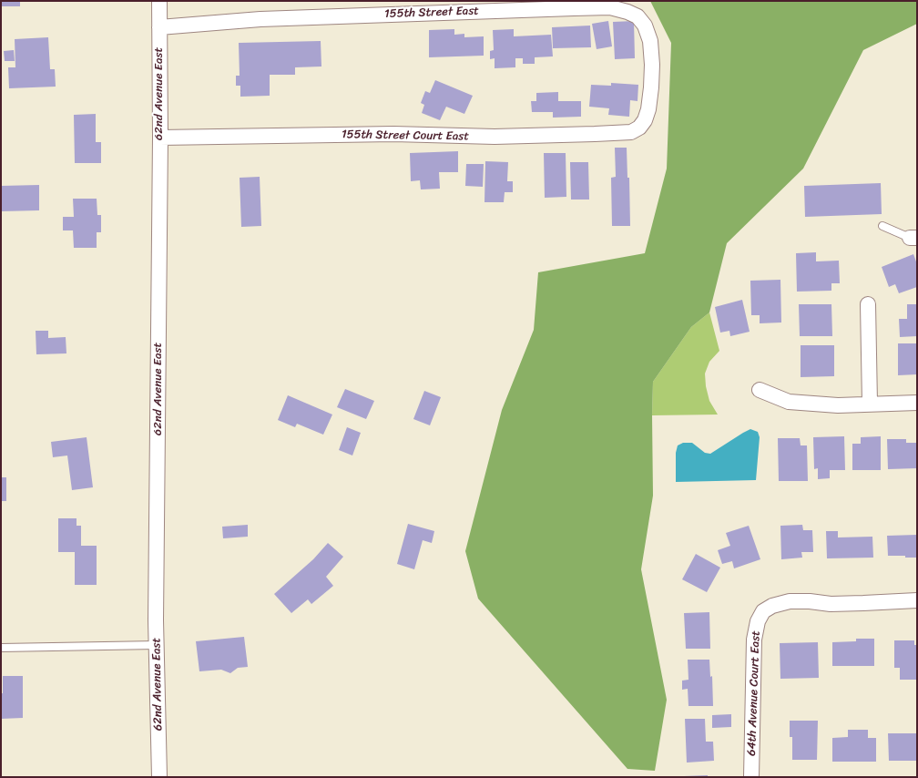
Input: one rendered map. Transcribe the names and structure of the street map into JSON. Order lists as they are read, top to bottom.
{
  "streets": {
    "street": [
      "155th Street East",
      "62nd Avenue East",
      "155th Street Court East",
      "64th Avenue Court East"
    ]
  },
  "crossings": [
    ["155th Street East", "62nd Avenue East"],
    ["155th Street East", "155th Street Court East"],
    ["62nd Avenue East", "155th Street Court East"]
  ]
}
